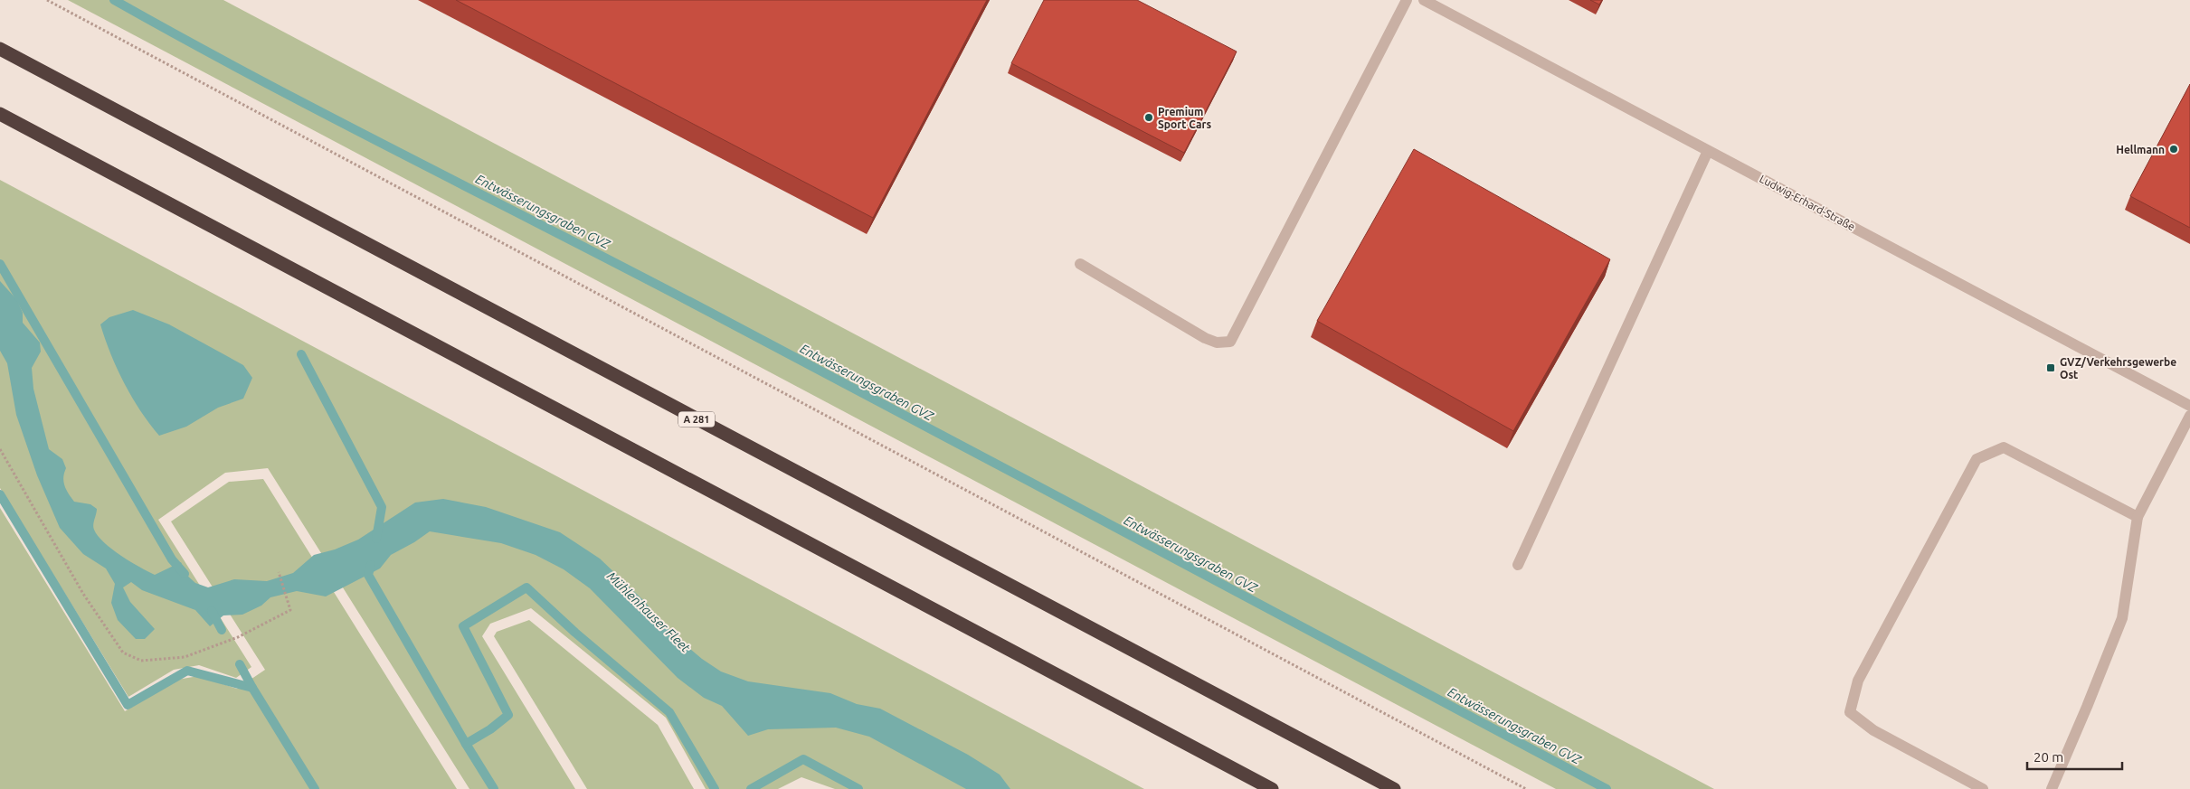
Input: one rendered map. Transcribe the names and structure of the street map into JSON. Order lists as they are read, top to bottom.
{
  "streets": {
    "highway": ["A 281"],
    "street": ["Ludwig-Erhard-Straße"]
  },
  "water": ["Entwässerungsgraben GVZ", "Mühlenhauser Fleet"],
  "places": {
    "other": ["Premium Sport Cars", "Hellmann"],
    "transit": ["GVZ/Verkehrsgewerbe Ost"]
  },
  "scale_bar": "20 m"
}
